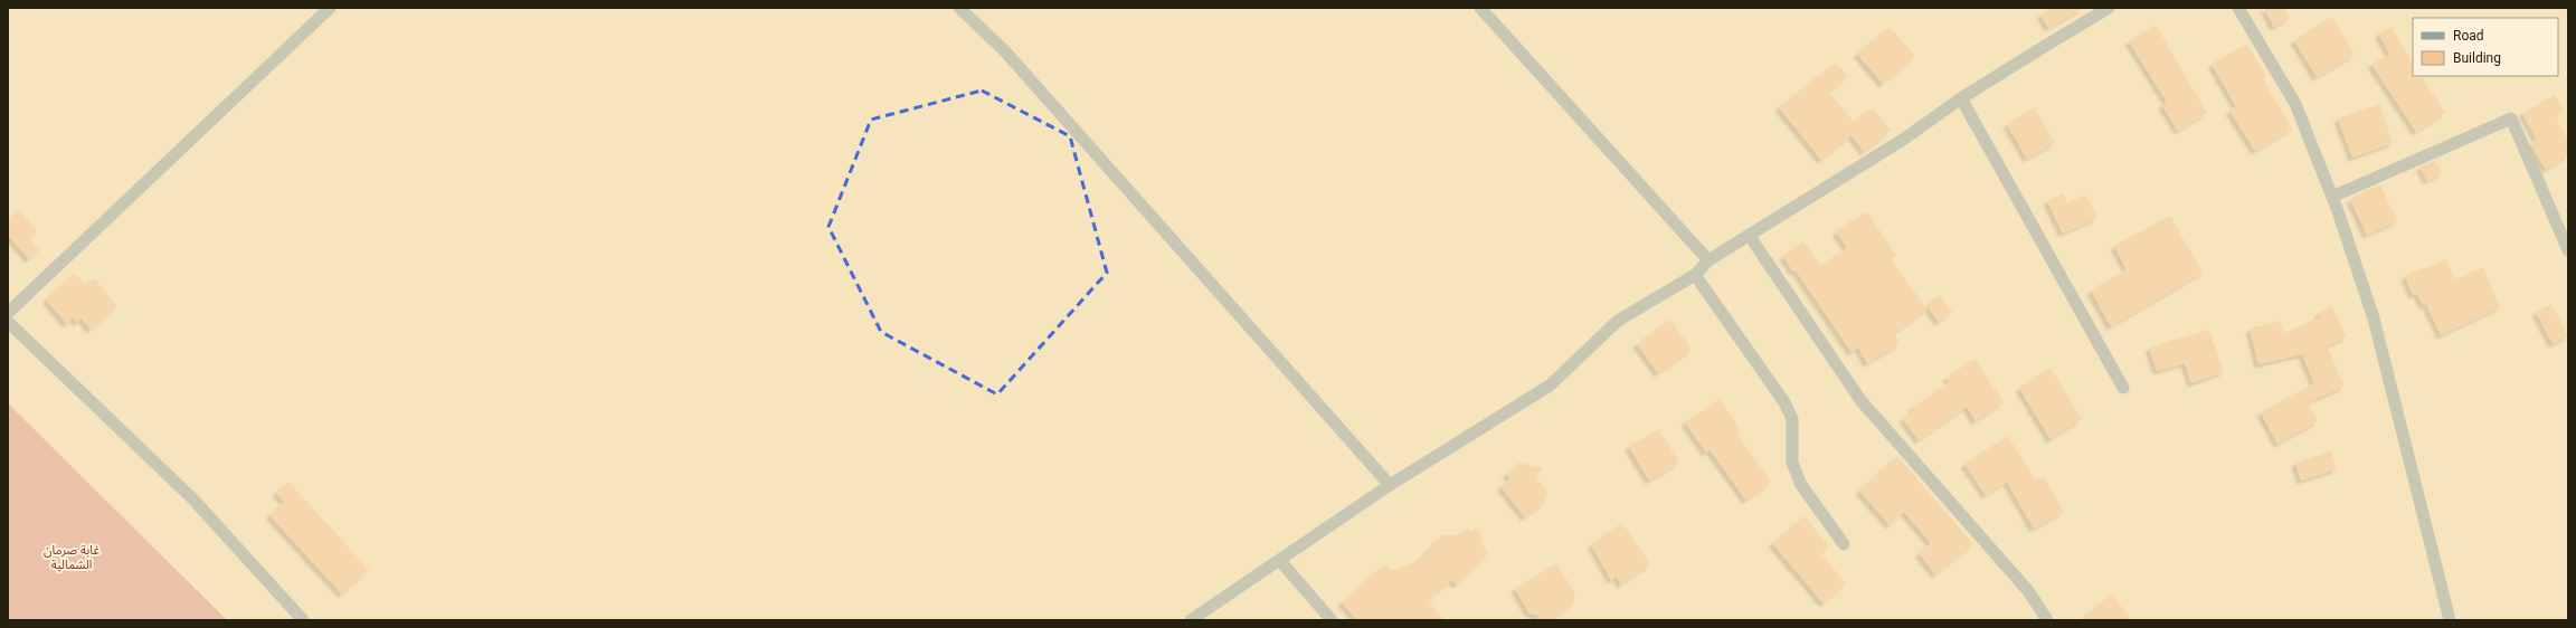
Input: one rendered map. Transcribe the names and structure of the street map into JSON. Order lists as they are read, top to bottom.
{
  "parks": ["غابة صرمان الشمالية"],
  "legend": ["Road", "Building"]
}
